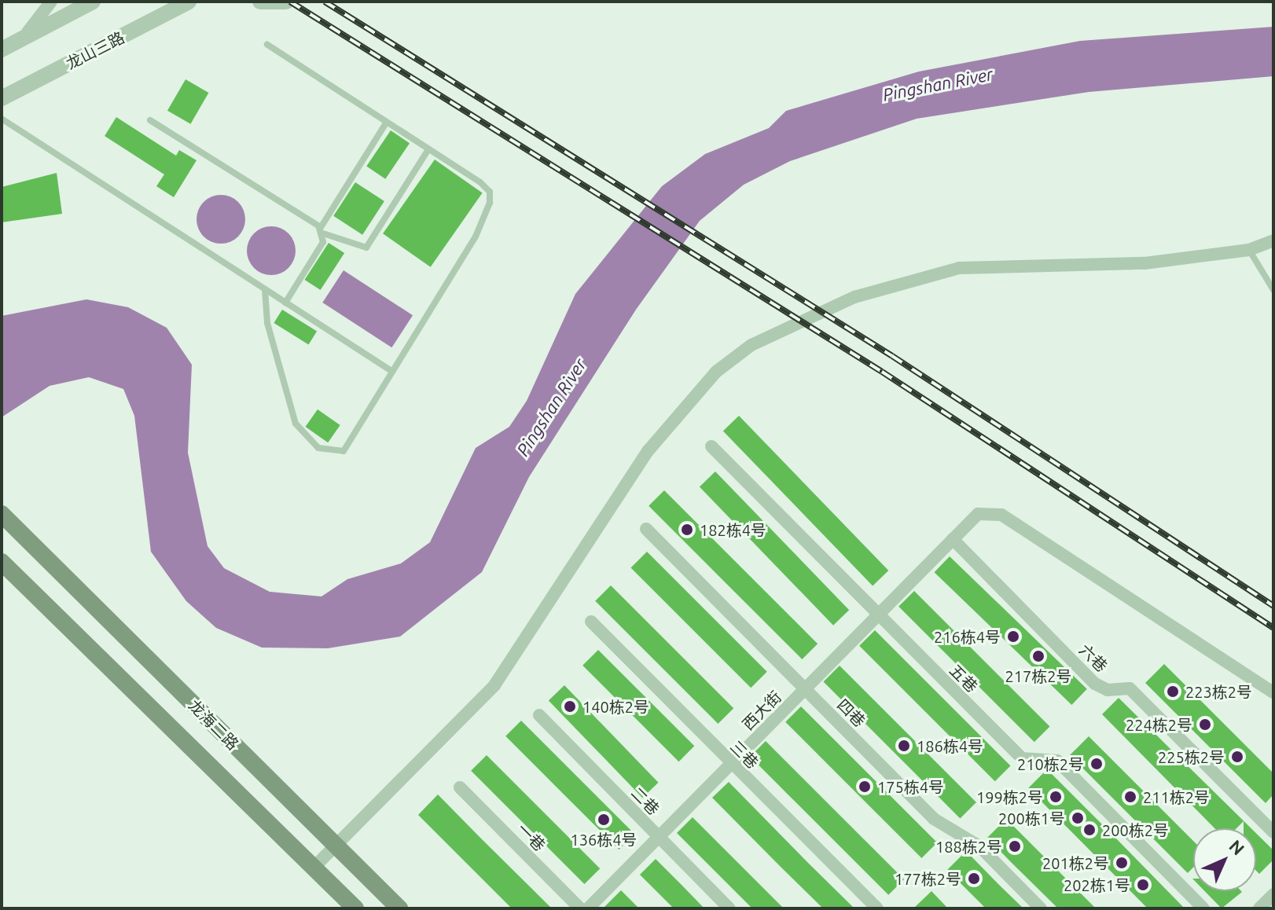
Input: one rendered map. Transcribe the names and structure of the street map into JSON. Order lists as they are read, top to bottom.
{
  "streets": {
    "main road": ["龙海二路"],
    "street": [
      "龙山三路",
      "六巷",
      "五巷",
      "西大街",
      "四巷",
      "三巷",
      "二巷",
      "一巷"
    ]
  },
  "crossings": [
    ["六巷", "西大街"],
    ["五巷", "西大街"],
    ["西大街", "四巷"],
    ["西大街", "三巷"],
    ["西大街", "二巷"]
  ],
  "water": ["Pingshan River"],
  "places": [
    "182栋4号",
    "216栋4号",
    "217栋2号",
    "223栋2号",
    "140栋2号",
    "224栋2号",
    "186栋4号",
    "225栋2号",
    "210栋2号",
    "175栋4号",
    "199栋2号",
    "211栋2号",
    "200栋1号",
    "136栋4号",
    "200栋2号",
    "188栋2号",
    "201栋2号",
    "177栋2号",
    "202栋1号"
  ],
  "north": "top right"
}
